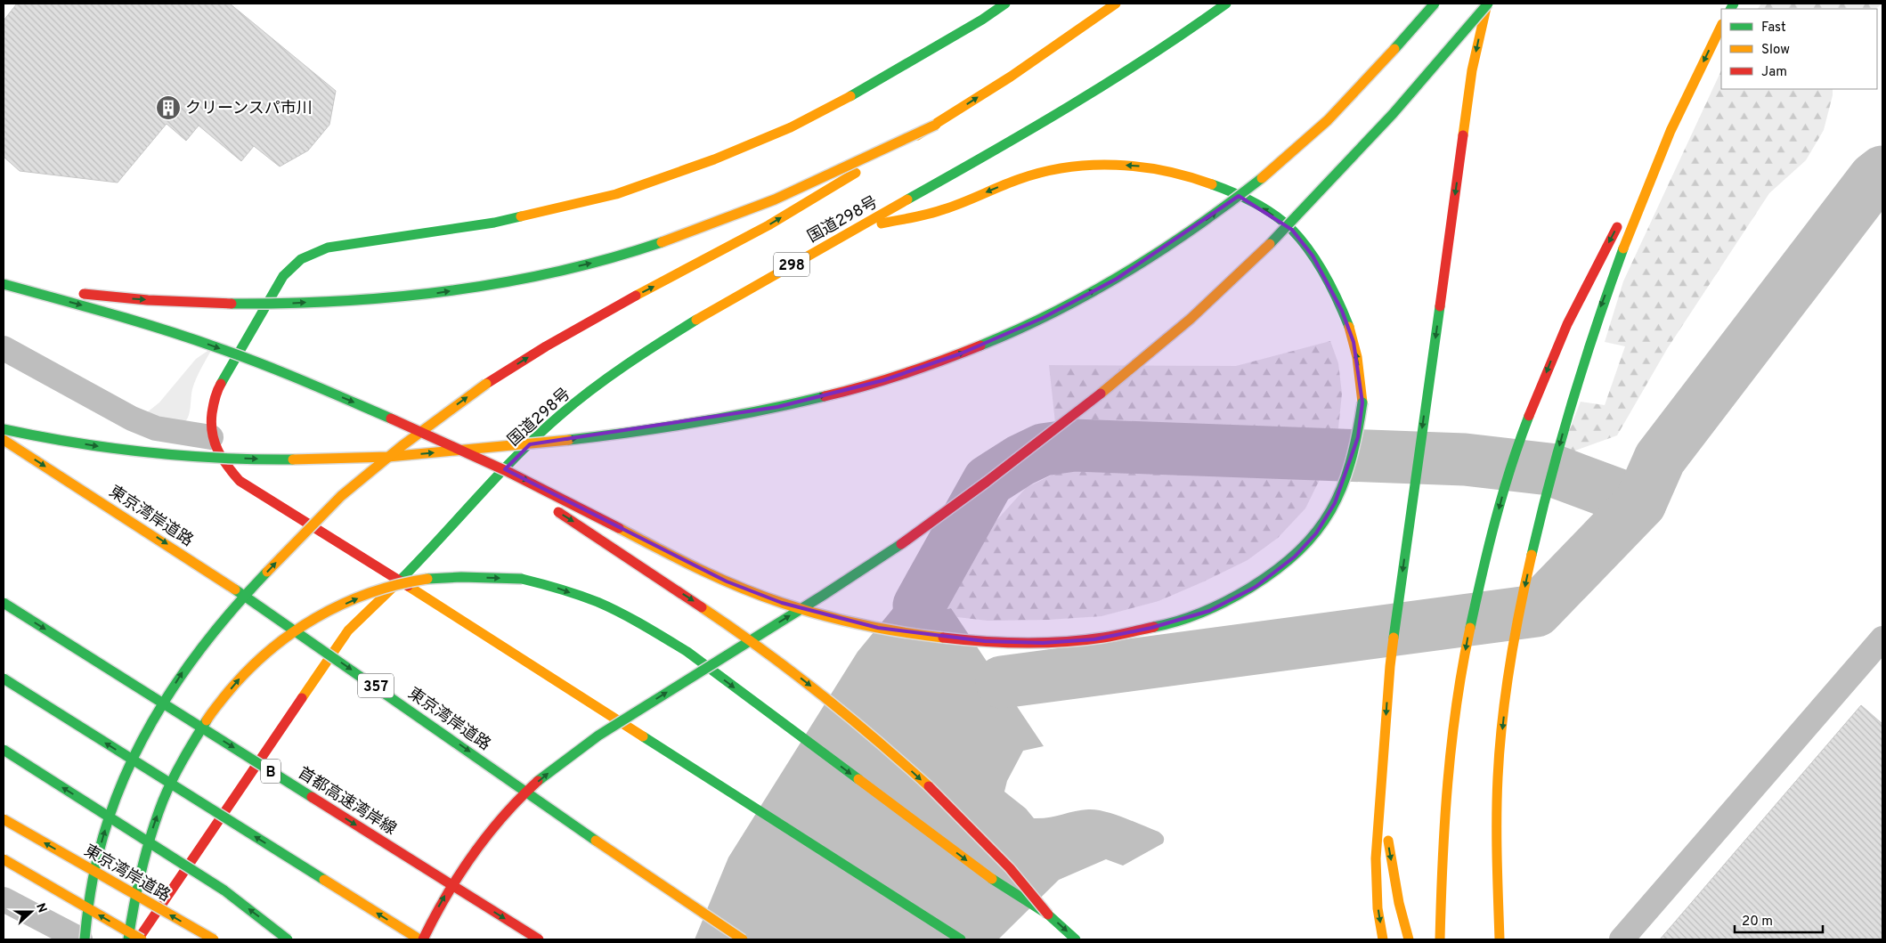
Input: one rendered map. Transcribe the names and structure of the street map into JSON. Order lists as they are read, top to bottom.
{
  "streets": {
    "main road": [
      "国道298号",
      "298",
      "東京湾岸道路",
      "357",
      "B",
      "首都高速湾岸線"
    ]
  },
  "places": {
    "building": ["クリーンスパ市川"]
  },
  "legend": ["Fast", "Slow", "Jam"],
  "scale_bar": "20 m",
  "north": "right"
}
